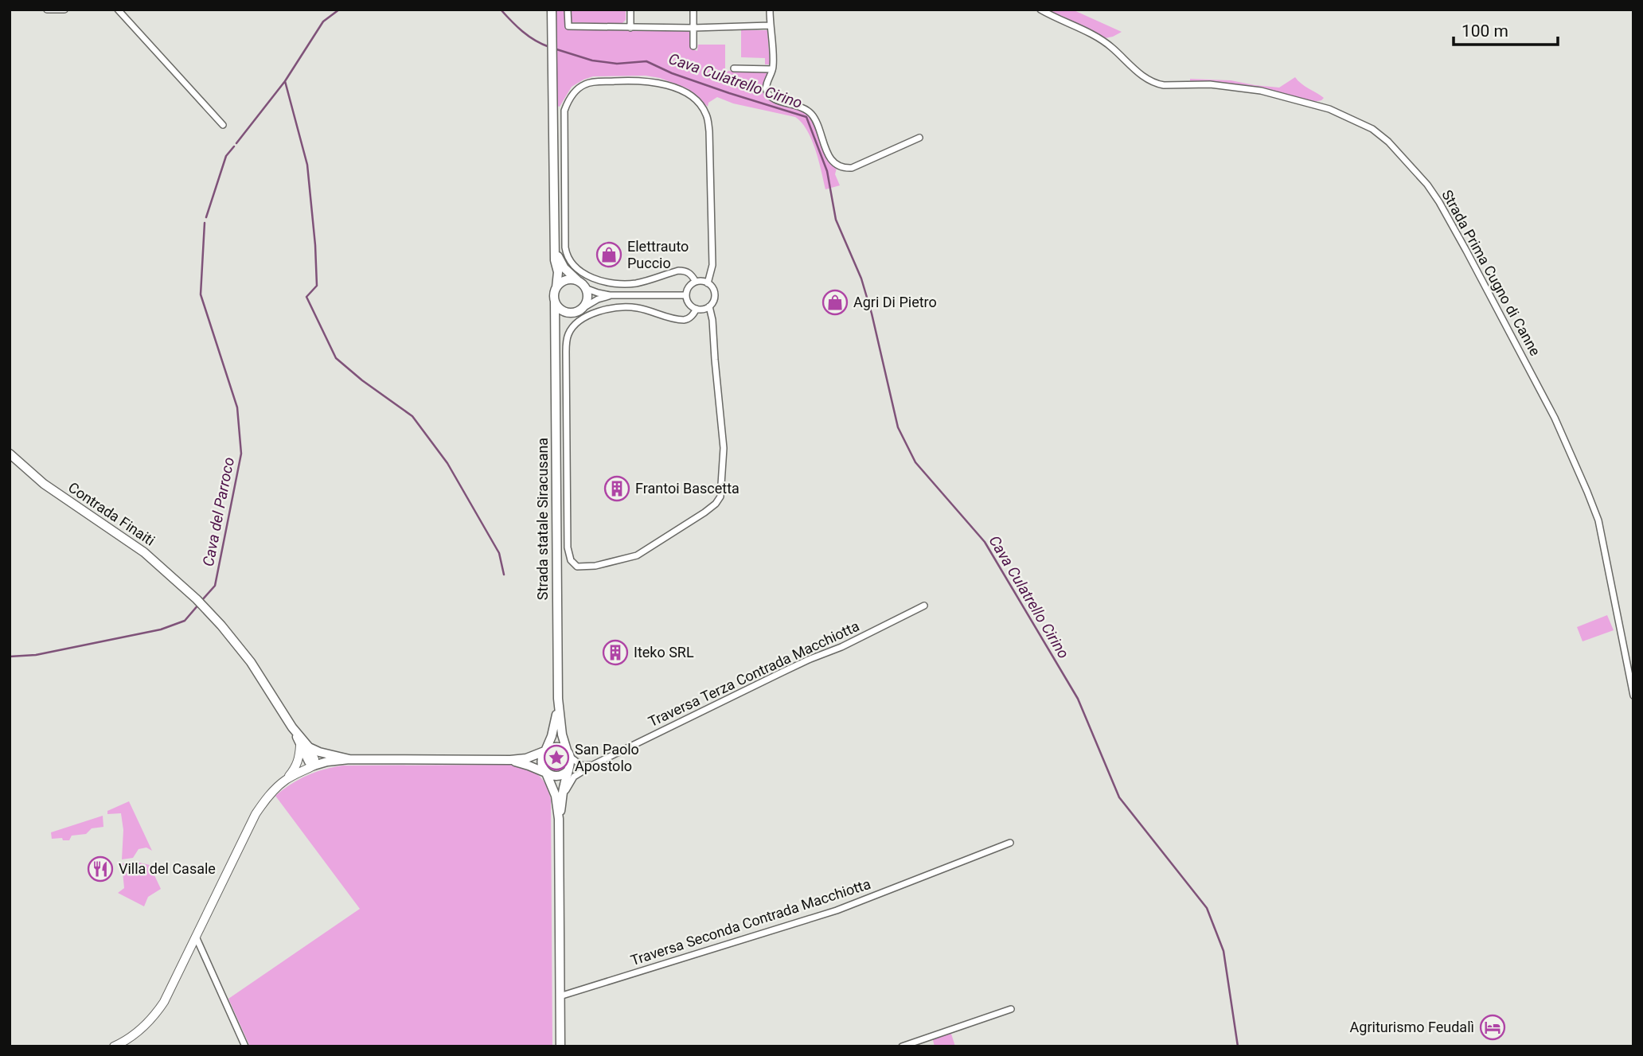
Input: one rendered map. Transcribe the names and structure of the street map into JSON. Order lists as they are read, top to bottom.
{
  "streets": {
    "main road": ["Contrada Finaiti", "Strada statale Siracusana"],
    "street": ["Strada Prima Cugno di Canne", "Traversa Terza Contrada Macchiotta", "Traversa Seconda Contrada Macchiotta"]
  },
  "water": ["Cava Culatrello Cirino", "Cava del Parroco"],
  "places": {
    "shop": ["Elettrauto Puccio", "Agri Di Pietro"],
    "building": ["Frantoi Bascetta", "Iteko SRL"],
    "place": ["San Paolo Apostolo"],
    "restaurant": ["Villa del Casale"],
    "hotel": ["Agriturismo Feudalì"]
  },
  "scale_bar": "100 m"
}
